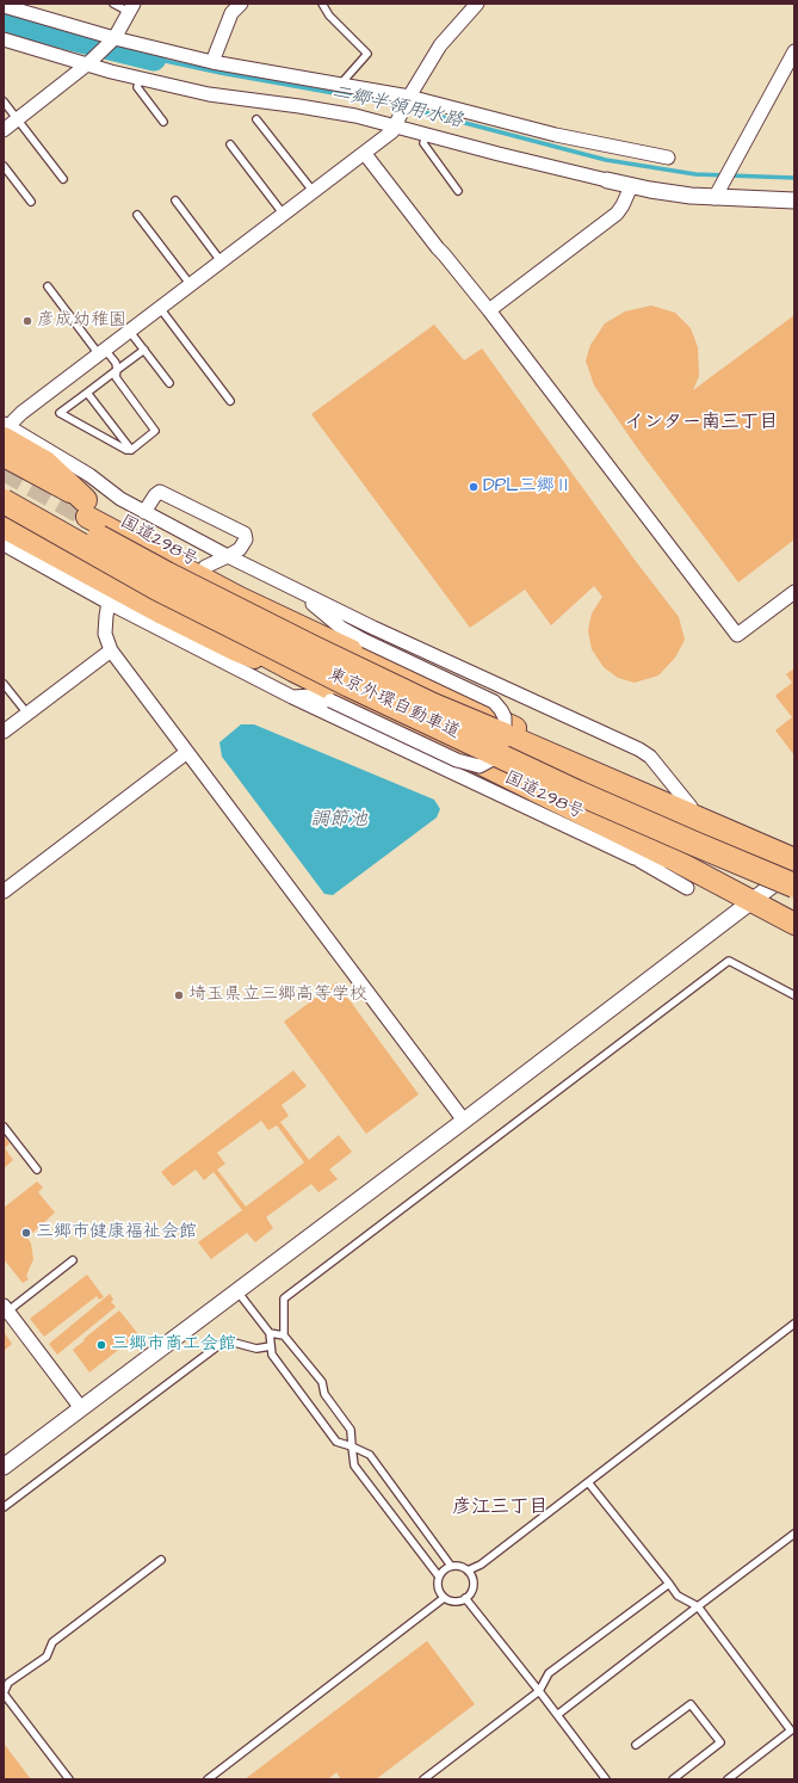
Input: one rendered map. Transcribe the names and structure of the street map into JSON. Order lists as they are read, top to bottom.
{
  "streets": {
    "highway": ["国道298号", "東京外環自動車道"]
  },
  "districts": ["インター南三丁目", "彦江三丁目"],
  "water": ["二郷半領用水路", "調節池"],
  "places": [
    "彦成幼稚園",
    "DPL三郷Ⅱ",
    "埼玉県立三郷高等学校",
    "三郷市健康福祉会館",
    "三郷市商工会館"
  ]
}
